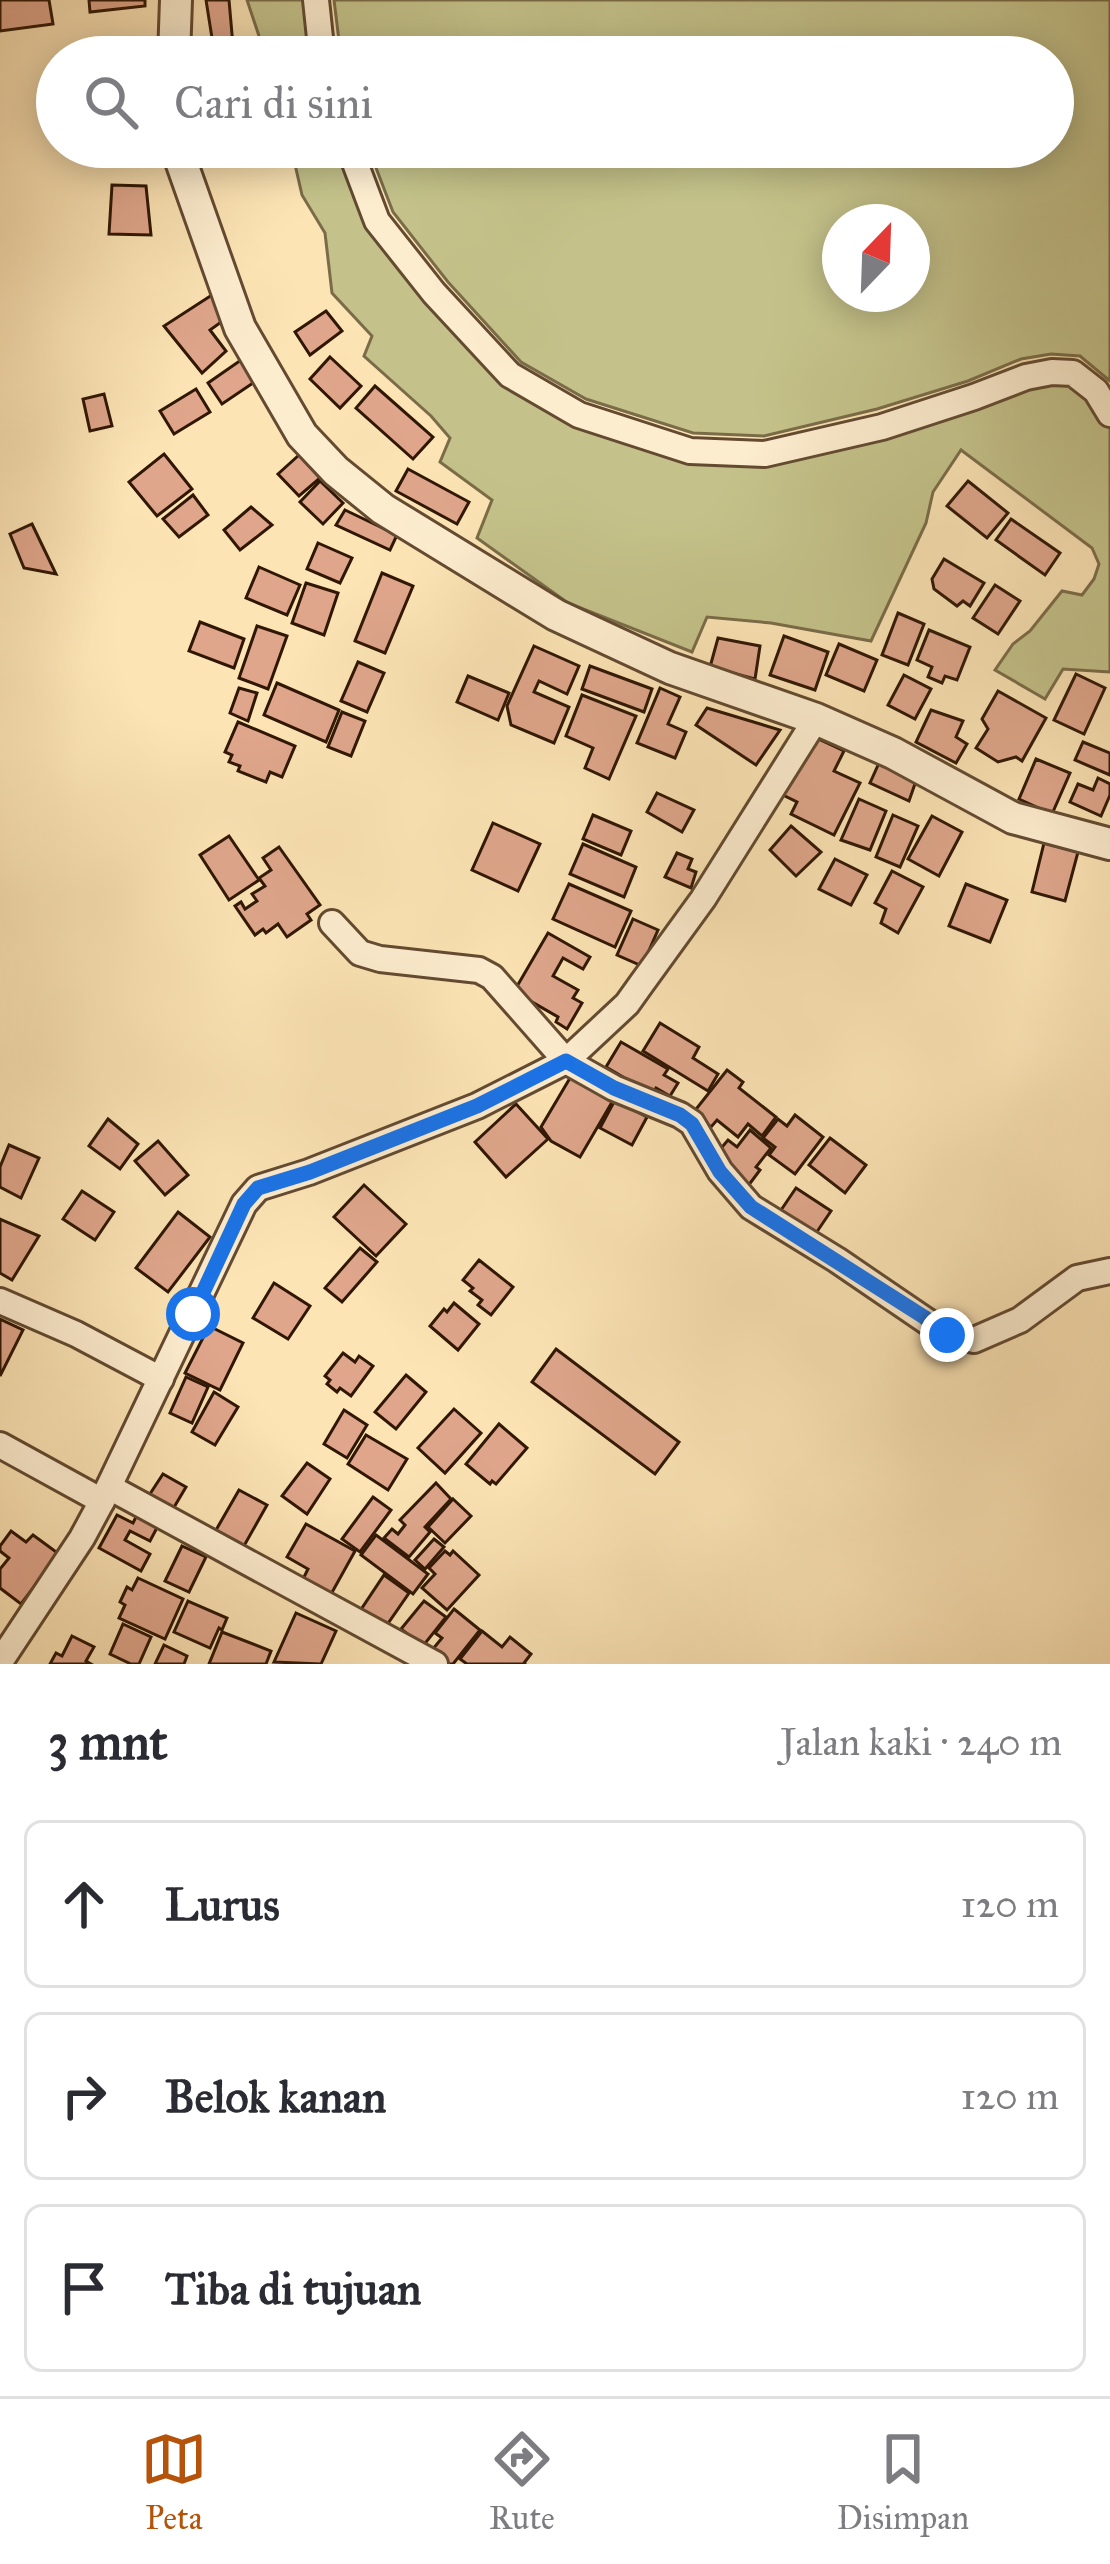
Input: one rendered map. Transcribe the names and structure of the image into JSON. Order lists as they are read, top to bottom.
{
  "north": "top right",
  "page": {
    "search": "Cari di sini",
    "heading": ["3 mnt", "Jalan kaki · 240 m"],
    "list": [
      ["Lurus", "120 m"],
      ["Belok kanan", "120 m"],
      "Tiba di tujuan"
    ],
    "nav": ["Peta", "Rute", "Disimpan"]
  }
}
